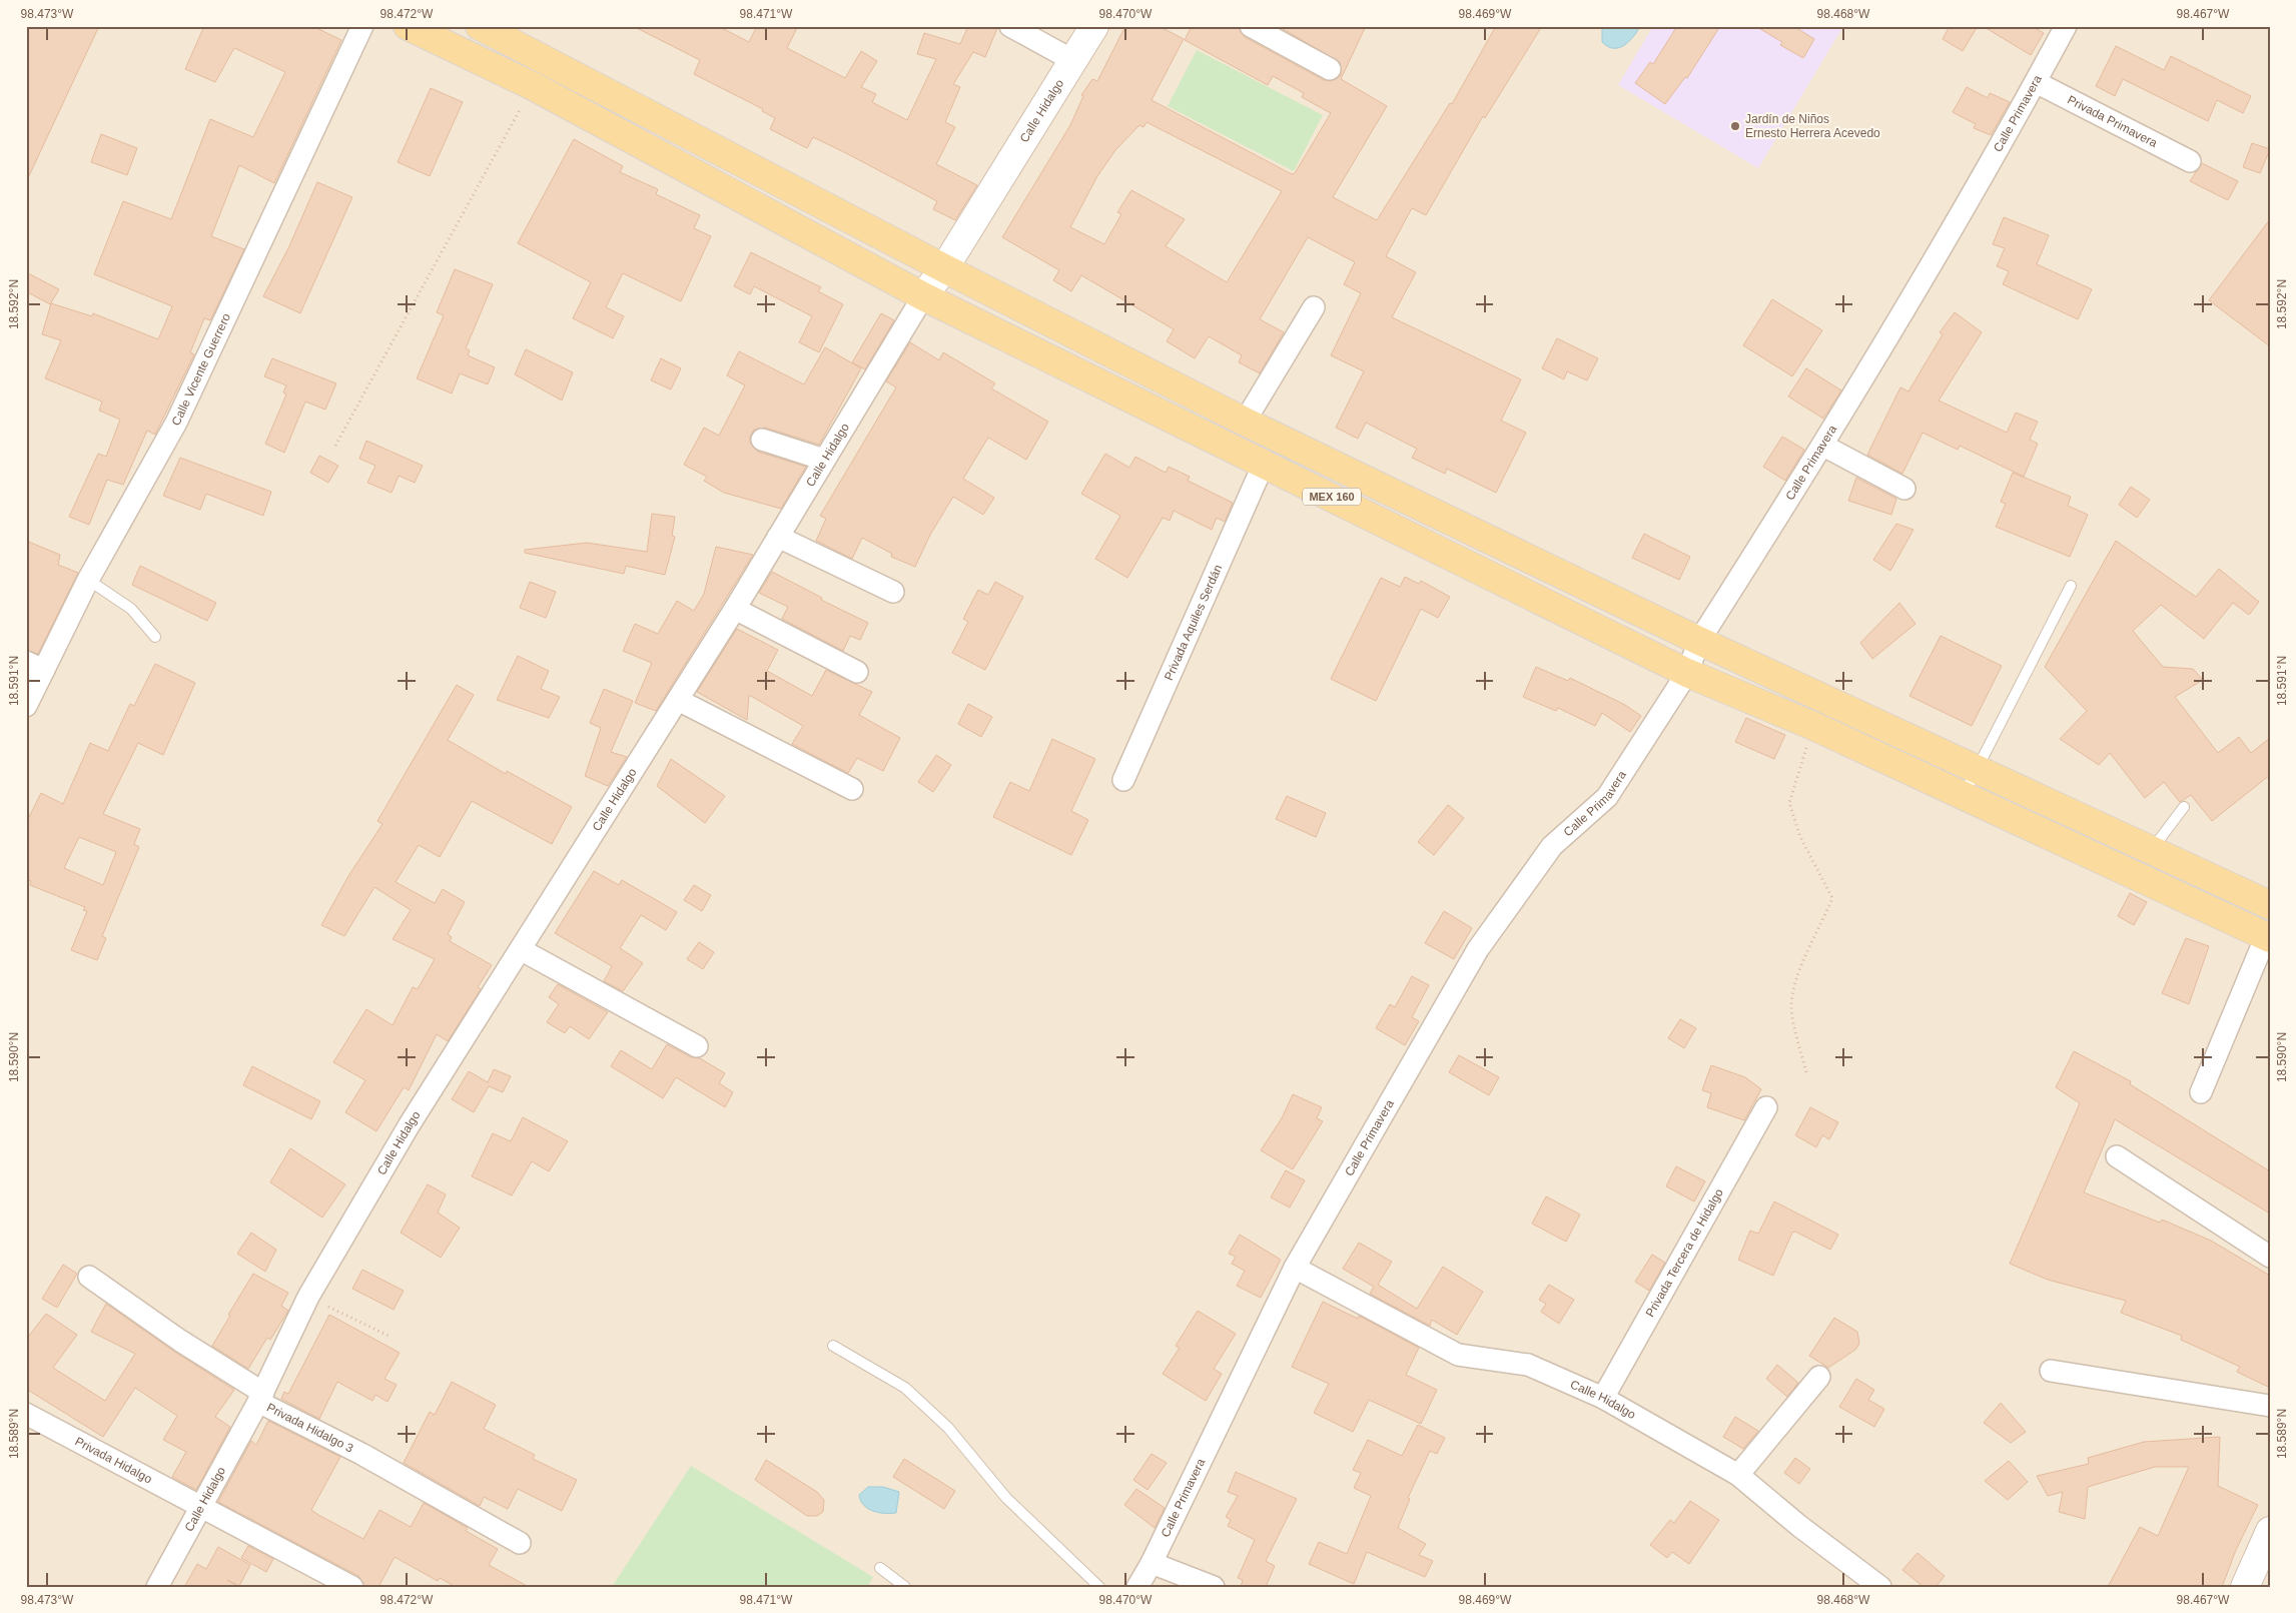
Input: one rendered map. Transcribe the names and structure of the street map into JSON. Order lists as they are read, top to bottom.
{
  "streets": {
    "main road": ["MEX 160"],
    "street": [
      "Calle Hidalgo",
      "Calle Primavera",
      "Privada Primavera",
      "Calle Vicente Guerrero",
      "Privada Aquiles Serdán",
      "Privada Tercera de Hidalgo",
      "Privada Hidalgo 3",
      "Privada Hidalgo"
    ]
  },
  "crossings": [
    ["Calle Hidalgo", "Calle Primavera"],
    ["Calle Hidalgo", "MEX 160"],
    ["Calle Hidalgo", "Privada Tercera de Hidalgo"],
    ["Calle Hidalgo", "Privada Hidalgo 3"],
    ["Calle Hidalgo", "Privada Hidalgo"],
    ["Calle Primavera", "Privada Primavera"],
    ["Calle Primavera", "MEX 160"],
    ["MEX 160", "Privada Aquiles Serdán"]
  ],
  "places": ["Jardín de Niños Ernesto Herrera Acevedo"],
  "coordinates": [
    "98.473°W",
    "98.472°W",
    "98.471°W",
    "98.470°W",
    "98.469°W",
    "98.468°W",
    "98.467°W",
    "18.592°N",
    "18.591°N",
    "18.590°N",
    "18.589°N"
  ]
}
